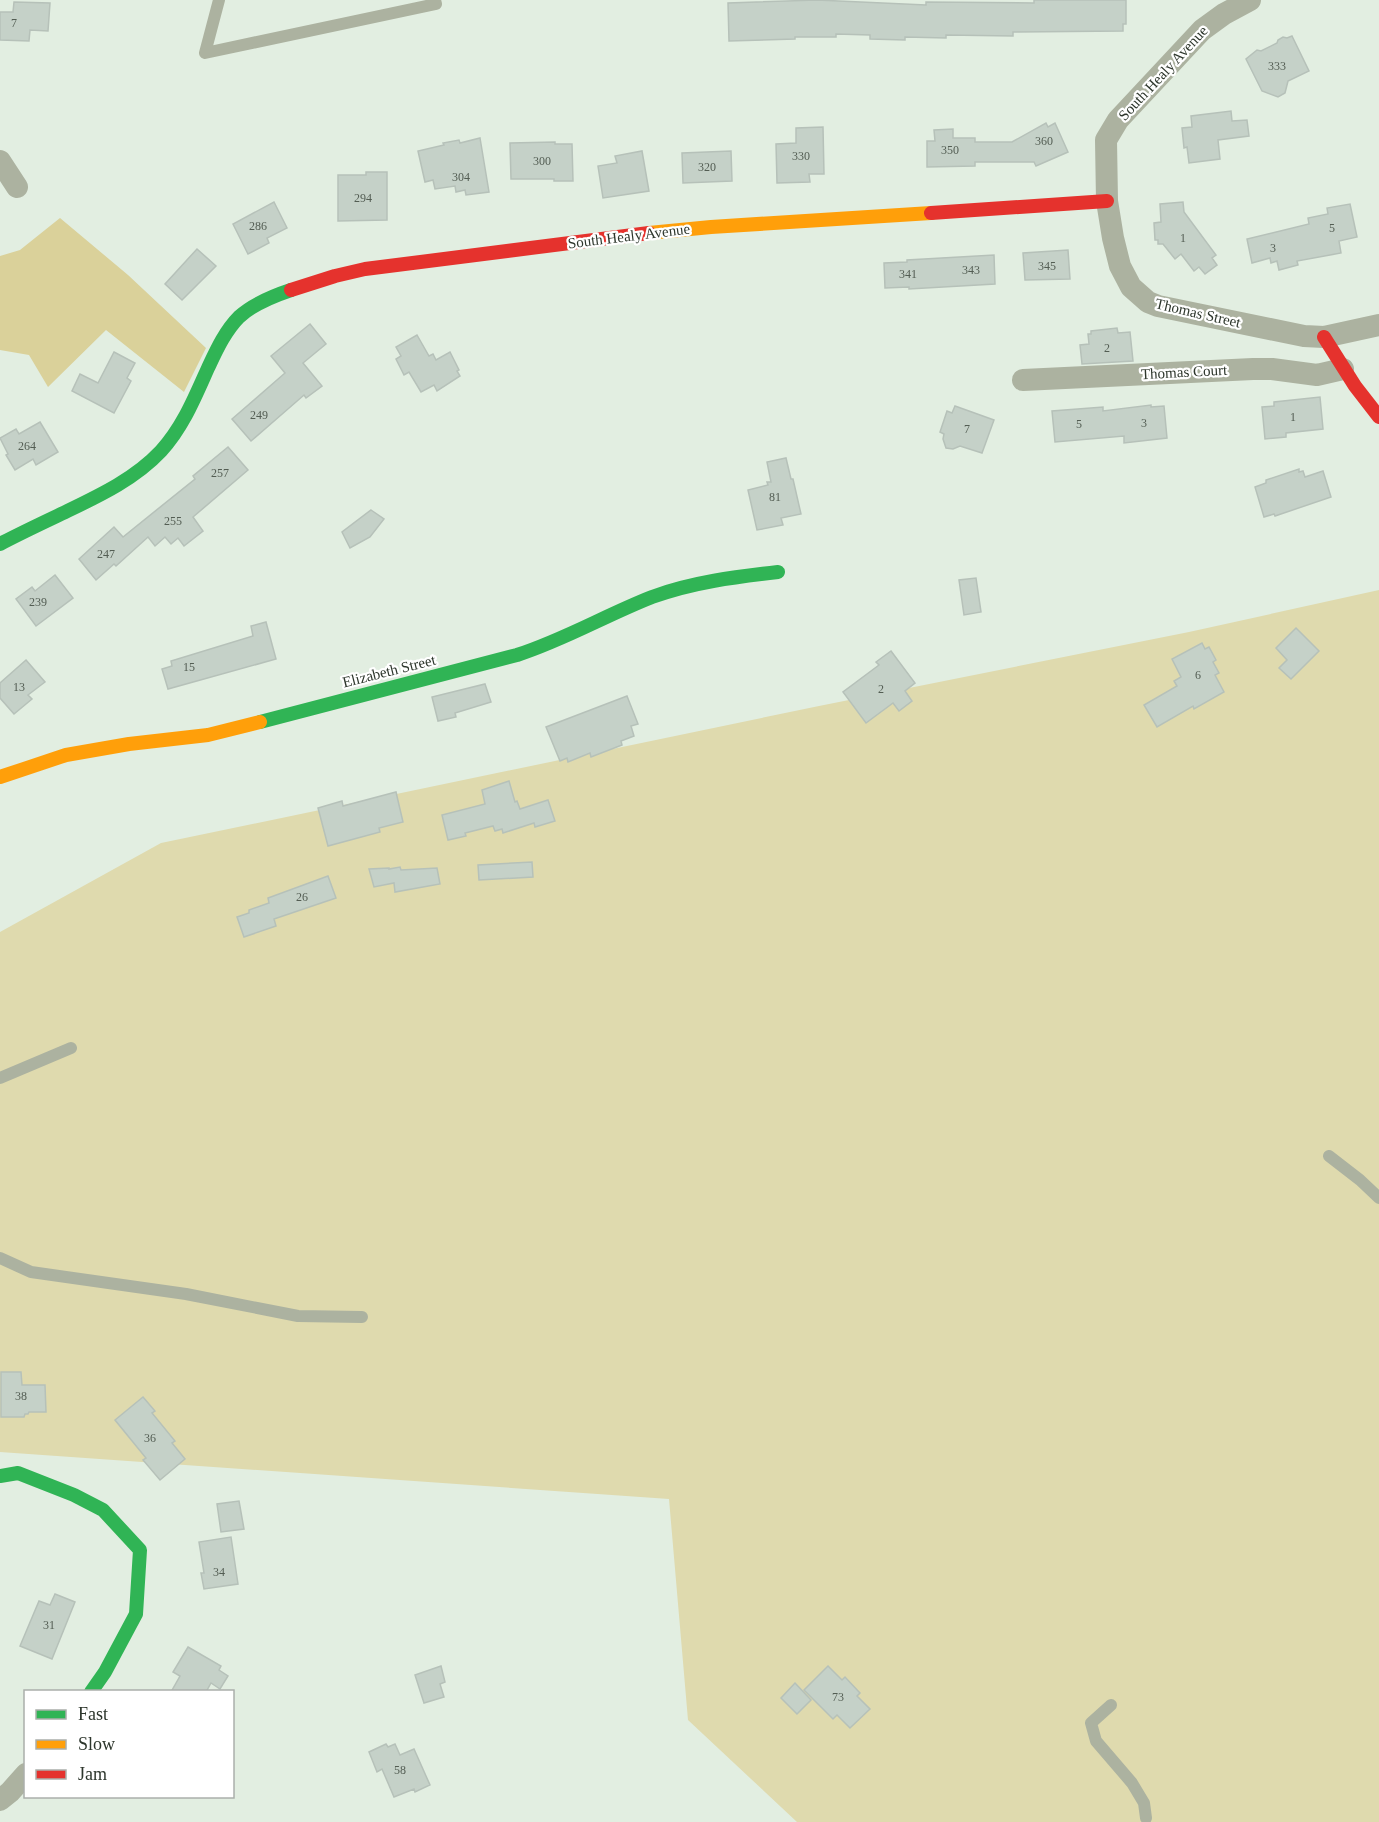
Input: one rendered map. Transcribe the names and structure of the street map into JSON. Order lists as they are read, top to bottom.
{
  "streets": {
    "street": [
      "South Healy Avenue",
      "Thomas Street",
      "Thomas Court",
      "Elizabeth Street"
    ]
  },
  "crossings": [
    ["South Healy Avenue", "Thomas Street"]
  ],
  "house_numbers": [
    "7",
    "333",
    "360",
    "350",
    "330",
    "300",
    "320",
    "304",
    "294",
    "286",
    "5",
    "1",
    "3",
    "345",
    "343",
    "341",
    "2",
    "249",
    "1",
    "3",
    "5",
    "7",
    "264",
    "257",
    "81",
    "255",
    "247",
    "239",
    "15",
    "6",
    "13",
    "2",
    "26",
    "38",
    "36",
    "34",
    "31",
    "73",
    "58"
  ],
  "legend": ["Fast", "Slow", "Jam"]
}
